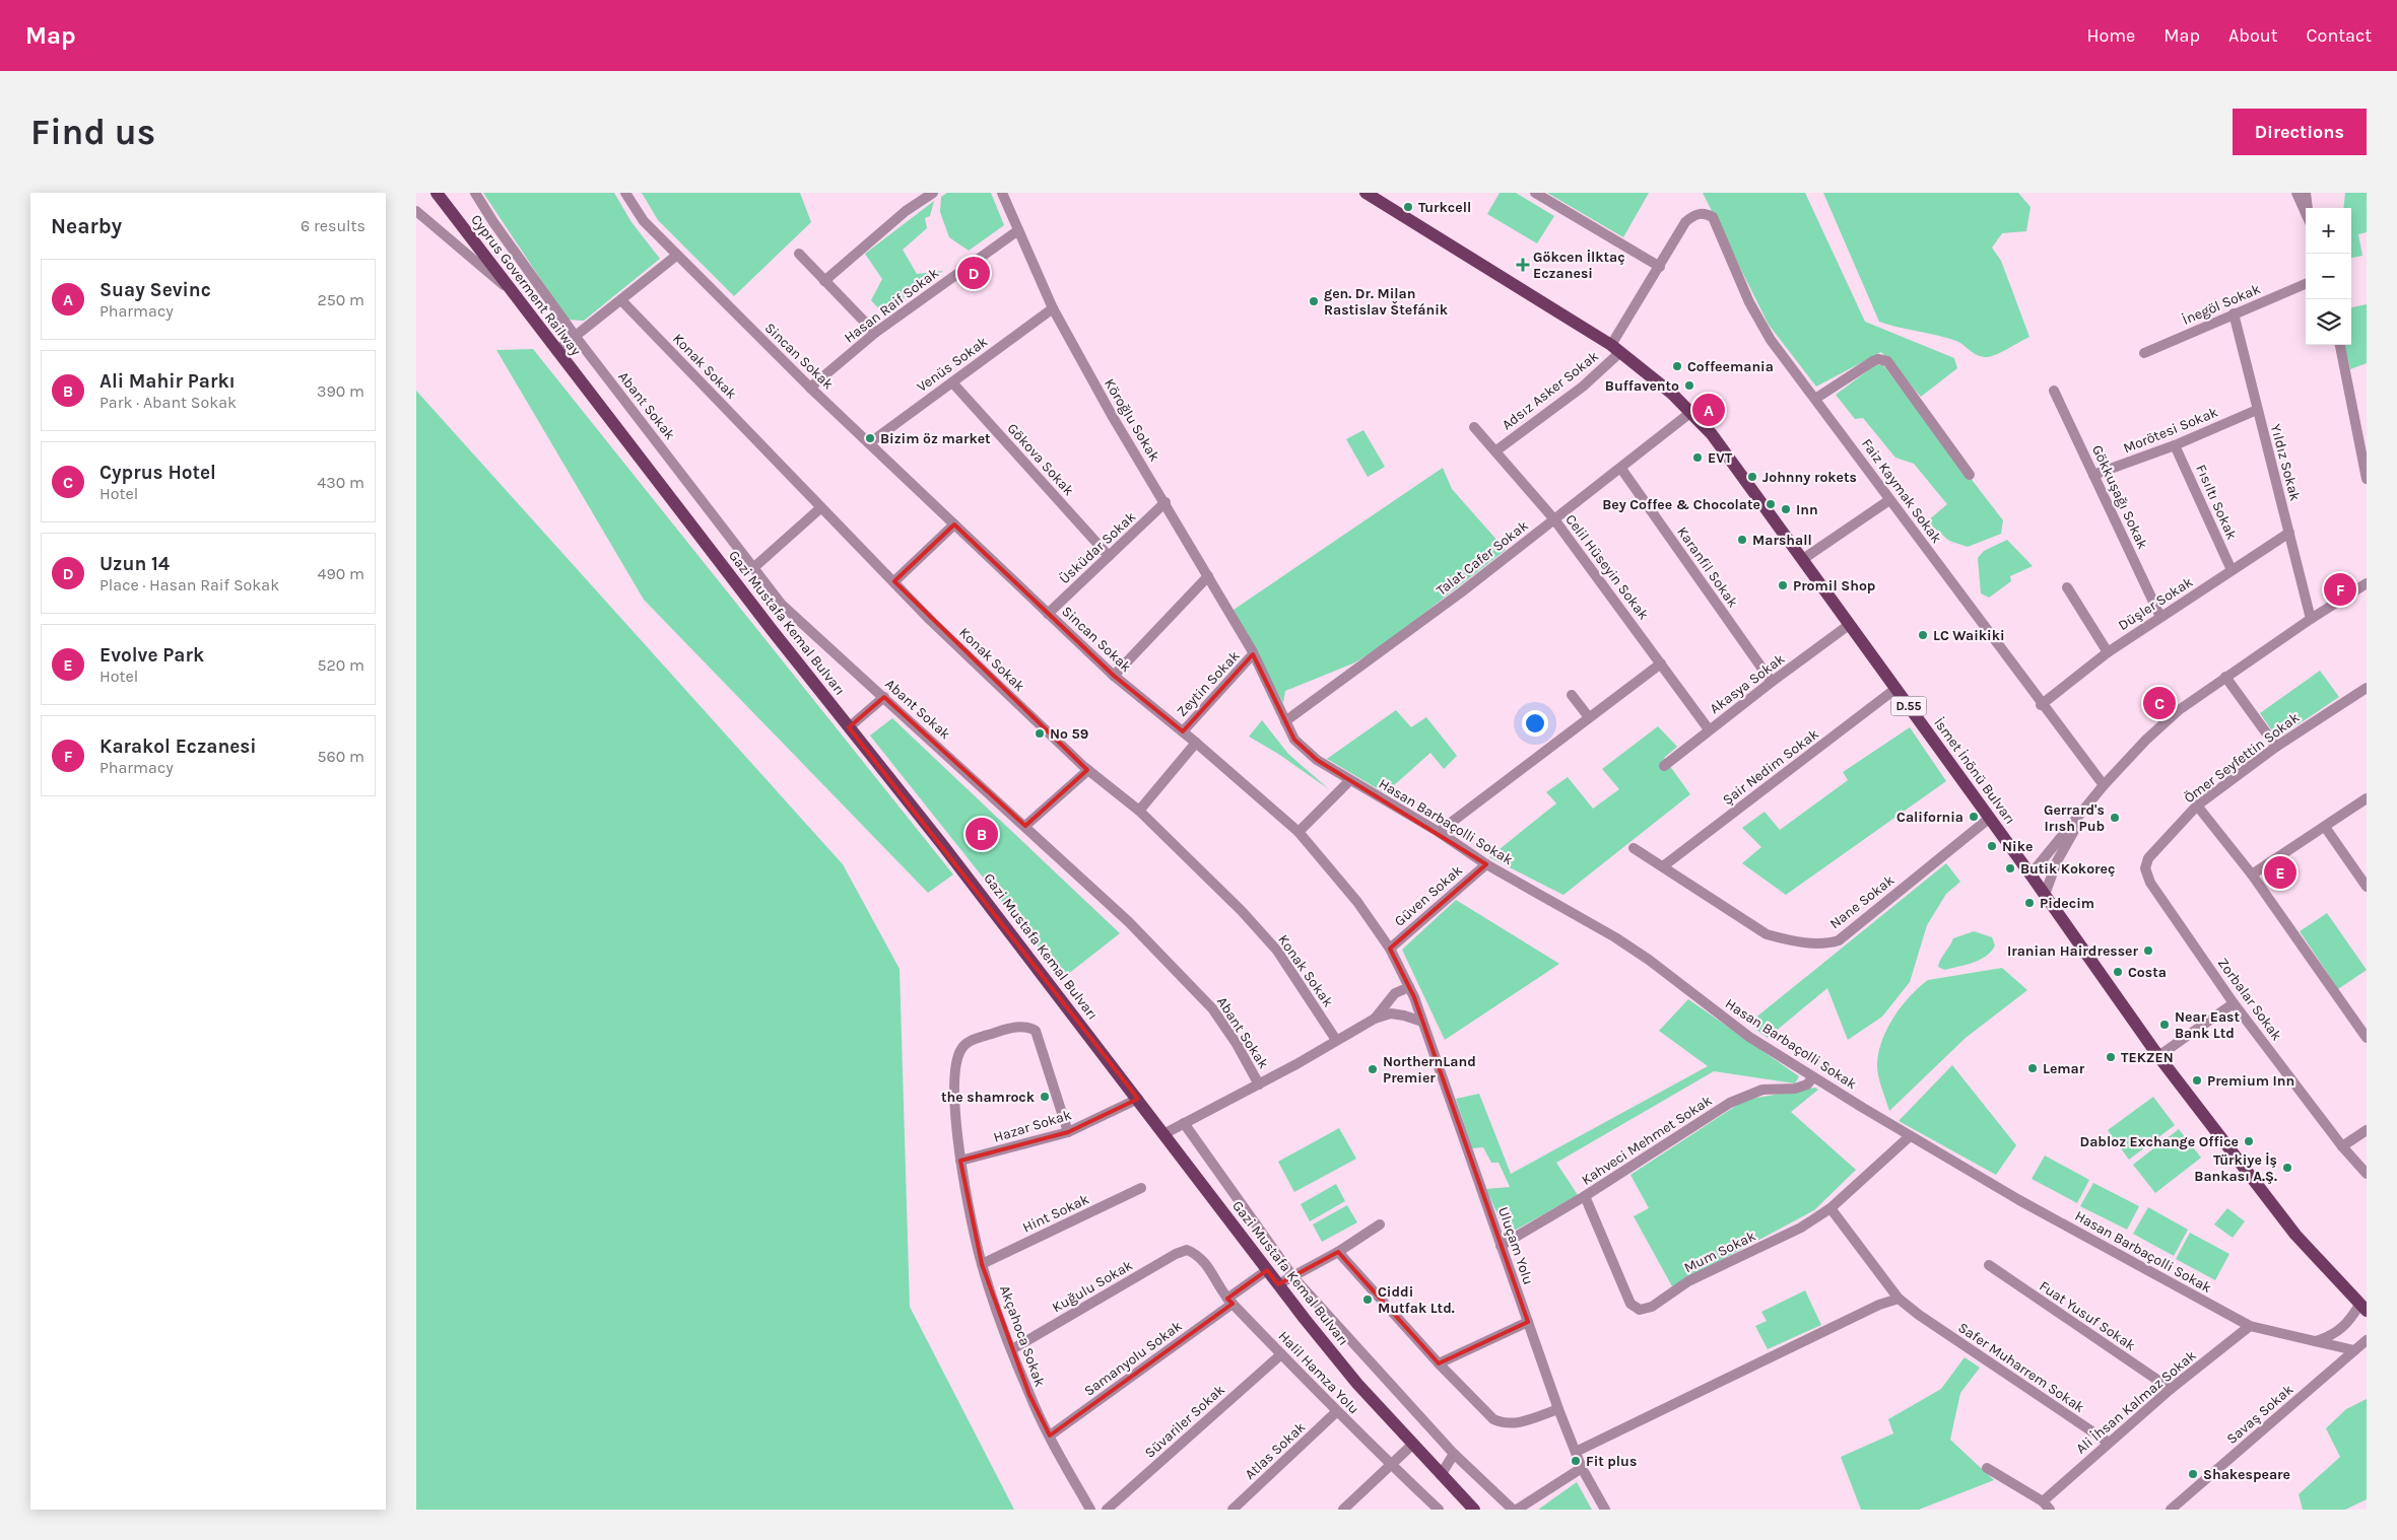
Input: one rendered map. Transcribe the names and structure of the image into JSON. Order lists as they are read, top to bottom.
{
  "streets": {
    "main road": [
      "Cyprus Goverment Railway",
      "Gazi Mustafa Kemal Bulvarı",
      "D.55",
      "İsmet İnönü Bulvarı"
    ],
    "street": [
      "İnegöl Sokak",
      "Hasan Raif Sokak",
      "Sincan Sokak",
      "Venüs Sokak",
      "Konak Sokak",
      "Adsız Asker Sokak",
      "Abant Sokak",
      "Köroğlu Sokak",
      "Morötesi Sokak",
      "Gökova Sokak",
      "Yıldız Sokak",
      "Faiz Kaymak Sokak",
      "Gökkuşağı Sokak",
      "Fısıltı Sokak",
      "Üsküdar Sokak",
      "Talat Cafer Sokak",
      "Celil Hüseyin Sokak",
      "Karanfil Sokak",
      "Düşler Sokak",
      "Zeytin Sokak",
      "Akasya Sokak",
      "Ömer Seyfettin Sokak",
      "Şair Nedim Sokak",
      "Hasan Barbaçolli Sokak",
      "Güven Sokak",
      "Nane Sokak",
      "Zorbalar Sokak",
      "Hazar Sokak",
      "Kahveci Mehmet Sokak",
      "Hint Sokak",
      "Uluçam Yolu",
      "Mum Sokak",
      "Kuğulu Sokak",
      "Fuat Yusuf Sokak",
      "Akçahoca Sokak",
      "Samanyolu Sokak",
      "Safer Muharrem Sokak",
      "Halil Hamza Yolu",
      "Ali İhsan Kalmaz Sokak",
      "Savaş Sokak",
      "Süvariler Sokak",
      "Atlas Sokak"
    ]
  },
  "crossings": [
    ["Cyprus Goverment Railway", "Gazi Mustafa Kemal Bulvarı"],
    ["İnegöl Sokak", "Yıldız Sokak"],
    ["Hasan Raif Sokak", "Sincan Sokak"],
    ["Hasan Raif Sokak", "Köroğlu Sokak"],
    ["Sincan Sokak", "Venüs Sokak"],
    ["Sincan Sokak", "Üsküdar Sokak"],
    ["Sincan Sokak", "Zeytin Sokak"],
    ["Sincan Sokak", "Güven Sokak"],
    ["Sincan Sokak", "Uluçam Yolu"],
    ["Venüs Sokak", "Köroğlu Sokak"],
    ["Venüs Sokak", "Gökova Sokak"],
    ["Adsız Asker Sokak", "Faiz Kaymak Sokak"],
    ["Adsız Asker Sokak", "Celil Hüseyin Sokak"],
    ["Adsız Asker Sokak", "İsmet İnönü Bulvarı"],
    ["Köroğlu Sokak", "Üsküdar Sokak"],
    ["Köroğlu Sokak", "Zeytin Sokak"],
    ["Köroğlu Sokak", "Hasan Barbaçolli Sokak"],
    ["Morötesi Sokak", "Yıldız Sokak"],
    ["Morötesi Sokak", "Gökkuşağı Sokak"],
    ["Morötesi Sokak", "Fısıltı Sokak"],
    ["Gökova Sokak", "Üsküdar Sokak"],
    ["Yıldız Sokak", "Düşler Sokak"],
    ["Faiz Kaymak Sokak", "Düşler Sokak"],
    ["Gökkuşağı Sokak", "Düşler Sokak"],
    ["Fısıltı Sokak", "Düşler Sokak"],
    ["Talat Cafer Sokak", "Celil Hüseyin Sokak"],
    ["Talat Cafer Sokak", "Karanfil Sokak"],
    ["Talat Cafer Sokak", "İsmet İnönü Bulvarı"],
    ["Talat Cafer Sokak", "Hasan Barbaçolli Sokak"],
    ["Celil Hüseyin Sokak", "Akasya Sokak"],
    ["Karanfil Sokak", "Akasya Sokak"],
    ["Gazi Mustafa Kemal Bulvarı", "Hazar Sokak"],
    ["Gazi Mustafa Kemal Bulvarı", "Samanyolu Sokak"],
    ["Zeytin Sokak", "Hasan Barbaçolli Sokak"],
    ["Akasya Sokak", "İsmet İnönü Bulvarı"],
    ["Ömer Seyfettin Sokak", "Zorbalar Sokak"],
    ["Şair Nedim Sokak", "İsmet İnönü Bulvarı"],
    ["Şair Nedim Sokak", "Nane Sokak"],
    ["İsmet İnönü Bulvarı", "Nane Sokak"],
    ["Hasan Barbaçolli Sokak", "Güven Sokak"],
    ["Hasan Barbaçolli Sokak", "Kahveci Mehmet Sokak"],
    ["Hasan Barbaçolli Sokak", "Mum Sokak"],
    ["Hasan Barbaçolli Sokak", "Ali İhsan Kalmaz Sokak"],
    ["Hasan Barbaçolli Sokak", "Savaş Sokak"],
    ["Hazar Sokak", "Akçahoca Sokak"],
    ["Kahveci Mehmet Sokak", "Uluçam Yolu"],
    ["Kahveci Mehmet Sokak", "Mum Sokak"],
    ["Hint Sokak", "Akçahoca Sokak"],
    ["Mum Sokak", "Safer Muharrem Sokak"],
    ["Kuğulu Sokak", "Akçahoca Sokak"],
    ["Kuğulu Sokak", "Halil Hamza Yolu"],
    ["Fuat Yusuf Sokak", "Ali İhsan Kalmaz Sokak"],
    ["Akçahoca Sokak", "Samanyolu Sokak"],
    ["Samanyolu Sokak", "Halil Hamza Yolu"],
    ["Safer Muharrem Sokak", "Ali İhsan Kalmaz Sokak"],
    ["Halil Hamza Yolu", "Süvariler Sokak"],
    ["Halil Hamza Yolu", "Atlas Sokak"]
  ],
  "places": {
    "other": [
      "Turkcell",
      "gen. Dr. Milan Rastislav Štefánik",
      "Coffeemania",
      "Buffavento",
      "Bizim öz market",
      "EVT",
      "Johnny rokets",
      "Bey Coffee & Chocolate",
      "Inn",
      "Marshall",
      "Promil Shop",
      "LC Waikiki",
      "No 59",
      "California",
      "Gerrard's Irısh Pub",
      "Nike",
      "Butik Kokoreç",
      "Pidecim",
      "Iranian Hairdresser",
      "Costa",
      "Near East Bank Ltd",
      "TEKZEN",
      "Lemar",
      "NorthernLand Premier",
      "Premium Inn",
      "the shamrock",
      "Dabloz Exchange Office",
      "Türkiye İş Bankası A.Ş.",
      "Ciddi Mutfak Ltd.",
      "Fit plus",
      "Shakespeare"
    ],
    "health": ["Gökcen İlktaç Eczanesi"]
  },
  "page": {
    "header": "Map",
    "nav": [
      "Home",
      "Map",
      "About",
      "Contact"
    ],
    "buttons": "Directions",
    "title": "Find us",
    "heading": ["Nearby", "6 results"],
    "map_buttons": ["+", "−"],
    "pins": [
      "D",
      "A",
      "F",
      "C",
      "B",
      "E"
    ],
    "list": [
      {
        "mark": "A",
        "name": "Suay Sevinc",
        "note": "Pharmacy",
        "value": "250 m"
      },
      {
        "mark": "B",
        "name": "Ali Mahir Parkı",
        "note": "Park · Abant Sokak",
        "value": "390 m"
      },
      {
        "mark": "C",
        "name": "Cyprus Hotel",
        "note": "Hotel",
        "value": "430 m"
      },
      {
        "mark": "D",
        "name": "Uzun 14",
        "note": "Place · Hasan Raif Sokak",
        "value": "490 m"
      },
      {
        "mark": "E",
        "name": "Evolve Park",
        "note": "Hotel",
        "value": "520 m"
      },
      {
        "mark": "F",
        "name": "Karakol Eczanesi",
        "note": "Pharmacy",
        "value": "560 m"
      }
    ]
  }
}
